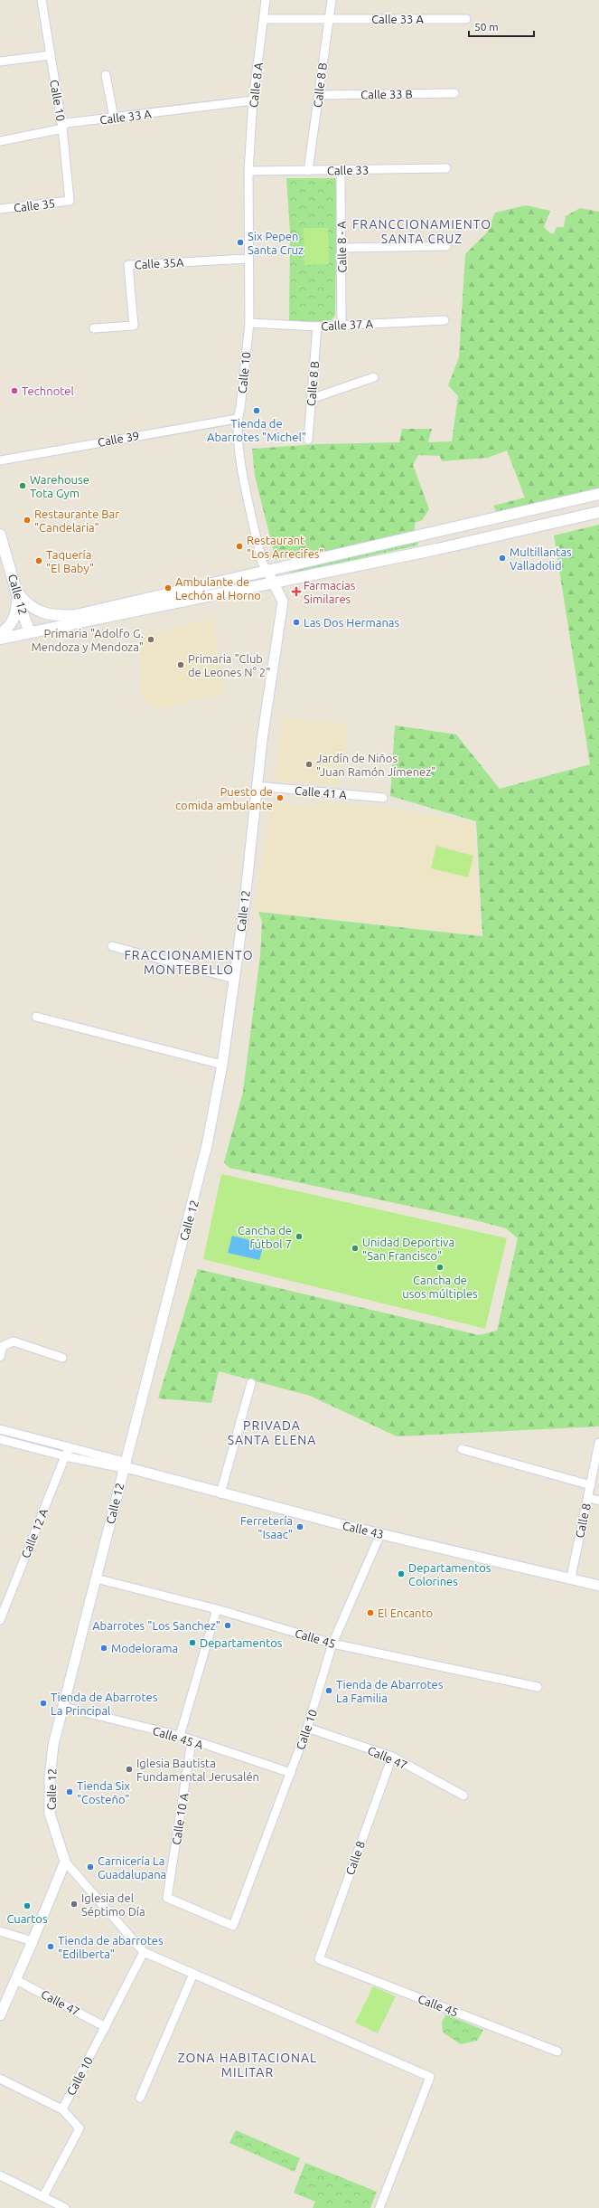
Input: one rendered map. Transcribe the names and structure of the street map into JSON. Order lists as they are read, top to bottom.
{
  "streets": {
    "main road": ["Calle 12"],
    "street": [
      "Calle 33 A",
      "Calle 8 A",
      "Calle 8 B",
      "Calle 33 B",
      "Calle 10",
      "Calle 33",
      "Calle 35",
      "Calle 8 - A",
      "Calle 35A",
      "Calle 37 A",
      "Calle 39",
      "Calle 41 A",
      "Calle 8",
      "Calle 43",
      "Calle 12 A",
      "Calle 45",
      "Calle 45 A",
      "Calle 47",
      "Calle 10 A"
    ]
  },
  "crossings": [
    ["Calle 33 A", "Calle 8 A"],
    ["Calle 33 A", "Calle 8 B"],
    ["Calle 33 A", "Calle 10"],
    ["Calle 8 A", "Calle 10"],
    ["Calle 8 A", "Calle 33"],
    ["Calle 8 B", "Calle 33 B"],
    ["Calle 8 B", "Calle 33"],
    ["Calle 8 B", "Calle 37 A"],
    ["Calle 10", "Calle 33"],
    ["Calle 10", "Calle 35"],
    ["Calle 10", "Calle 35A"],
    ["Calle 10", "Calle 37 A"],
    ["Calle 10", "Calle 39"],
    ["Calle 10", "Calle 12"],
    ["Calle 10", "Calle 43"],
    ["Calle 10", "Calle 45"],
    ["Calle 10", "Calle 45 A"],
    ["Calle 10", "Calle 47"],
    ["Calle 10", "Calle 10 A"],
    ["Calle 33", "Calle 8 - A"],
    ["Calle 8 - A", "Calle 37 A"],
    ["Calle 12", "Calle 41 A"],
    ["Calle 12", "Calle 43"],
    ["Calle 12", "Calle 45"],
    ["Calle 12", "Calle 45 A"],
    ["Calle 8", "Calle 43"],
    ["Calle 8", "Calle 45"],
    ["Calle 8", "Calle 47"],
    ["Calle 45 A", "Calle 10 A"]
  ],
  "districts": [
    "FRANCCIONAMIENTO SANTA CRUZ",
    "FRACCIONAMIENTO MONTEBELLO",
    "PRIVADA SANTA ELENA",
    "ZONA HABITACIONAL MILITAR"
  ],
  "places": {
    "other": [
      "Six Pepen Santa Cruz",
      "Technotel",
      "Tienda de Abarrotes \"Michel\"",
      "Warehouse Tota Gym",
      "Restaurante Bar \"Candelaria\"",
      "Restaurant \"Los Arrecifes\"",
      "Multillantas Valladolid",
      "Taquería \"El Baby\"",
      "Ambulante de Lechón al Horno",
      "Las Dos Hermanas",
      "Primaria \"Adolfo G. Mendoza y Mendoza\"",
      "Primaria \"Club de Leones N° 2\"",
      "Jardín de Niños \"Juan Ramón Jímenez\"",
      "Puesto de comida ambulante",
      "Cancha de fútbol 7",
      "Unidad Deportiva \"San Francisco\"",
      "Cancha de usos múltiples",
      "Ferretería \"Isaac\"",
      "Departamentos Colorines",
      "El Encanto",
      "Abarrotes \"Los Sanchez\"",
      "Departamentos",
      "Modelorama",
      "Tienda de Abarrotes La Familia",
      "Tienda de Abarrotes La Principal",
      "Iglesia Bautista Fundamental Jerusalén",
      "Tienda Six \"Costeño\"",
      "Carnicería La Guadalupana",
      "Iglesia del Séptimo Día",
      "Cuartos",
      "Tienda de abarrotes \"Edilberta\""
    ],
    "health": ["Farmacias Similares"]
  },
  "scale_bar": "50 m"
}
